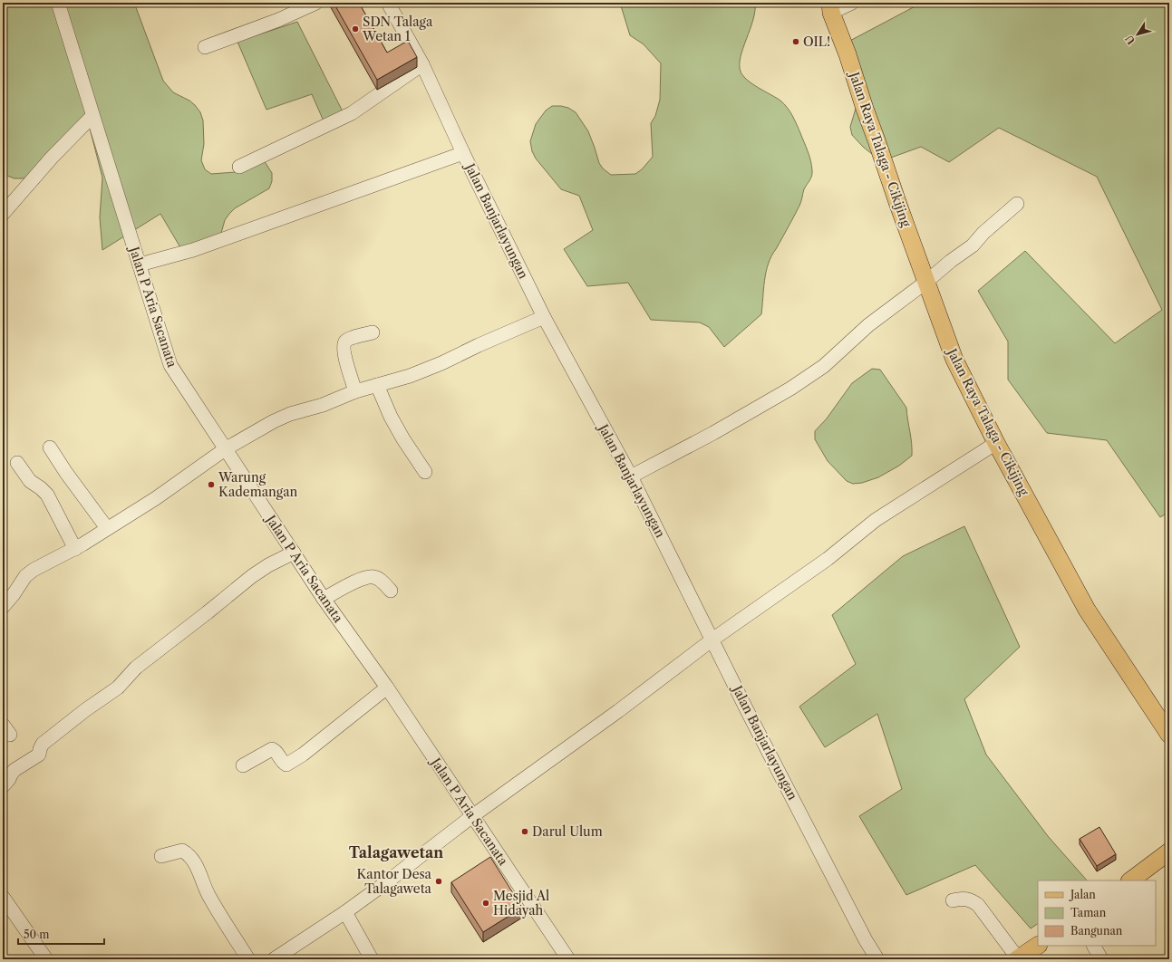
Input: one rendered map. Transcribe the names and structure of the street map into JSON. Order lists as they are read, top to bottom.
{
  "streets": {
    "main road": ["Jalan Raya Talaga - Cikijing"],
    "street": ["Jalan Banjarlayungan", "Jalan P Aria Sacanata"]
  },
  "districts": ["Talagawetan"],
  "places": [
    "SDN Talaga Wetan 1",
    "OIL!",
    "Warung Kademangan",
    "Darul Ulum",
    "Kantor Desa Talagaweta",
    "Mesjid Al Hidayah"
  ],
  "legend": ["Jalan", "Taman", "Bangunan"],
  "scale_bar": "50 m",
  "north": "bottom left"
}
